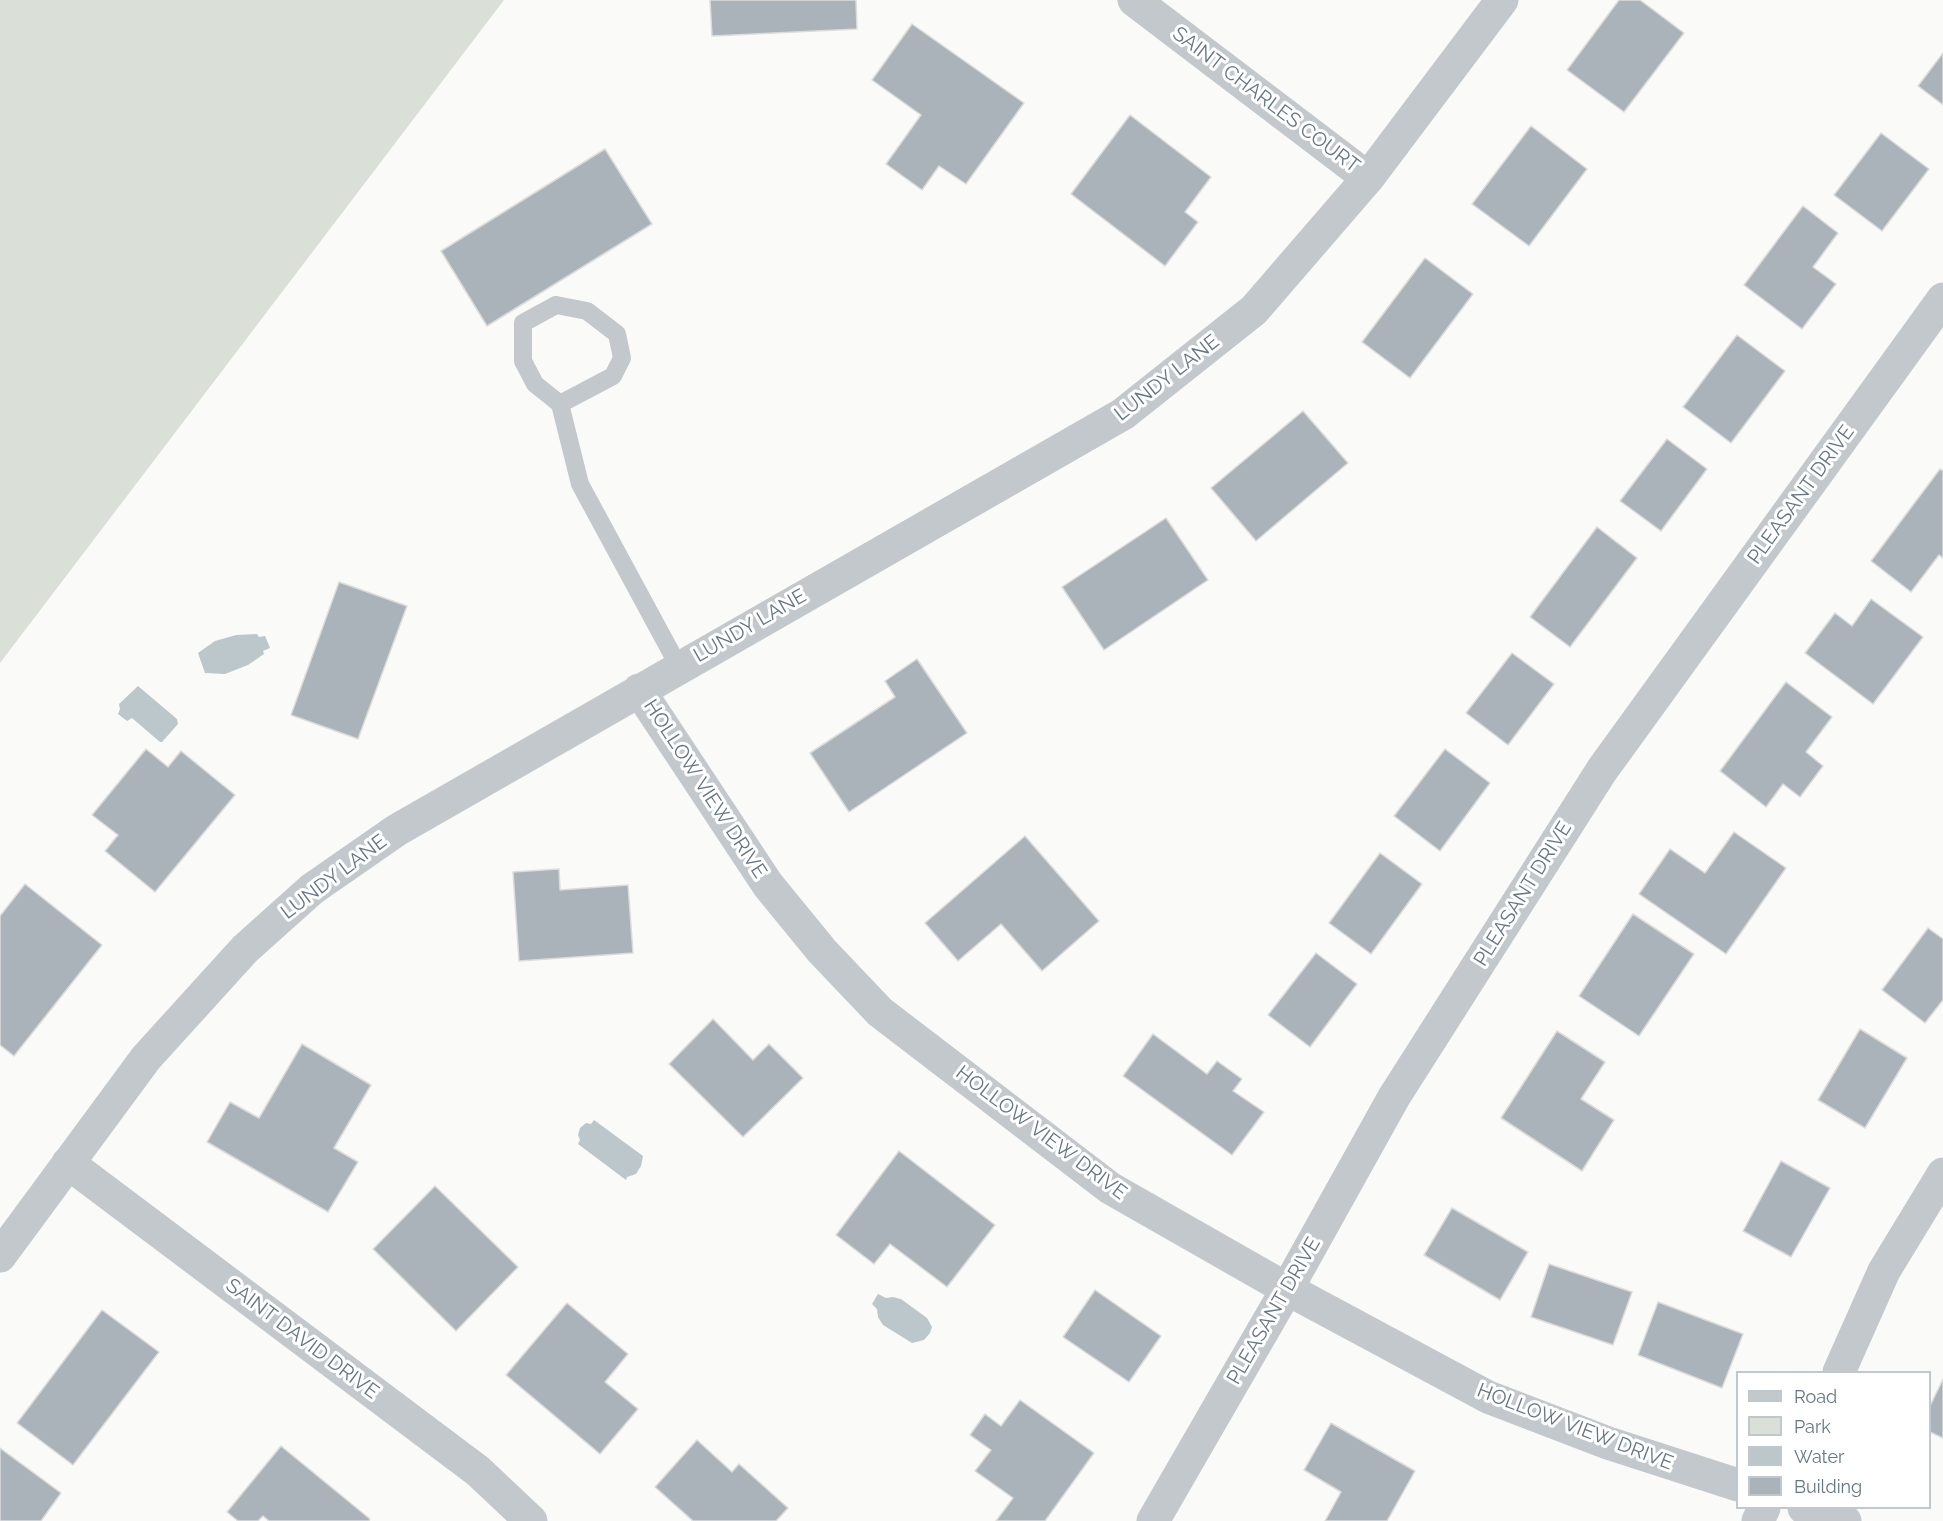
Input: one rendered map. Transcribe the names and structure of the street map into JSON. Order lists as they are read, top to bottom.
{
  "streets": {
    "street": [
      "SAINT CHARLES COURT",
      "LUNDY LANE",
      "PLEASANT DRIVE",
      "HOLLOW VIEW DRIVE",
      "SAINT DAVID DRIVE"
    ]
  },
  "crossings": [
    ["SAINT CHARLES COURT", "LUNDY LANE"],
    ["LUNDY LANE", "HOLLOW VIEW DRIVE"],
    ["LUNDY LANE", "SAINT DAVID DRIVE"],
    ["PLEASANT DRIVE", "HOLLOW VIEW DRIVE"]
  ],
  "legend": [
    "Road",
    "Park",
    "Water",
    "Building"
  ]
}
